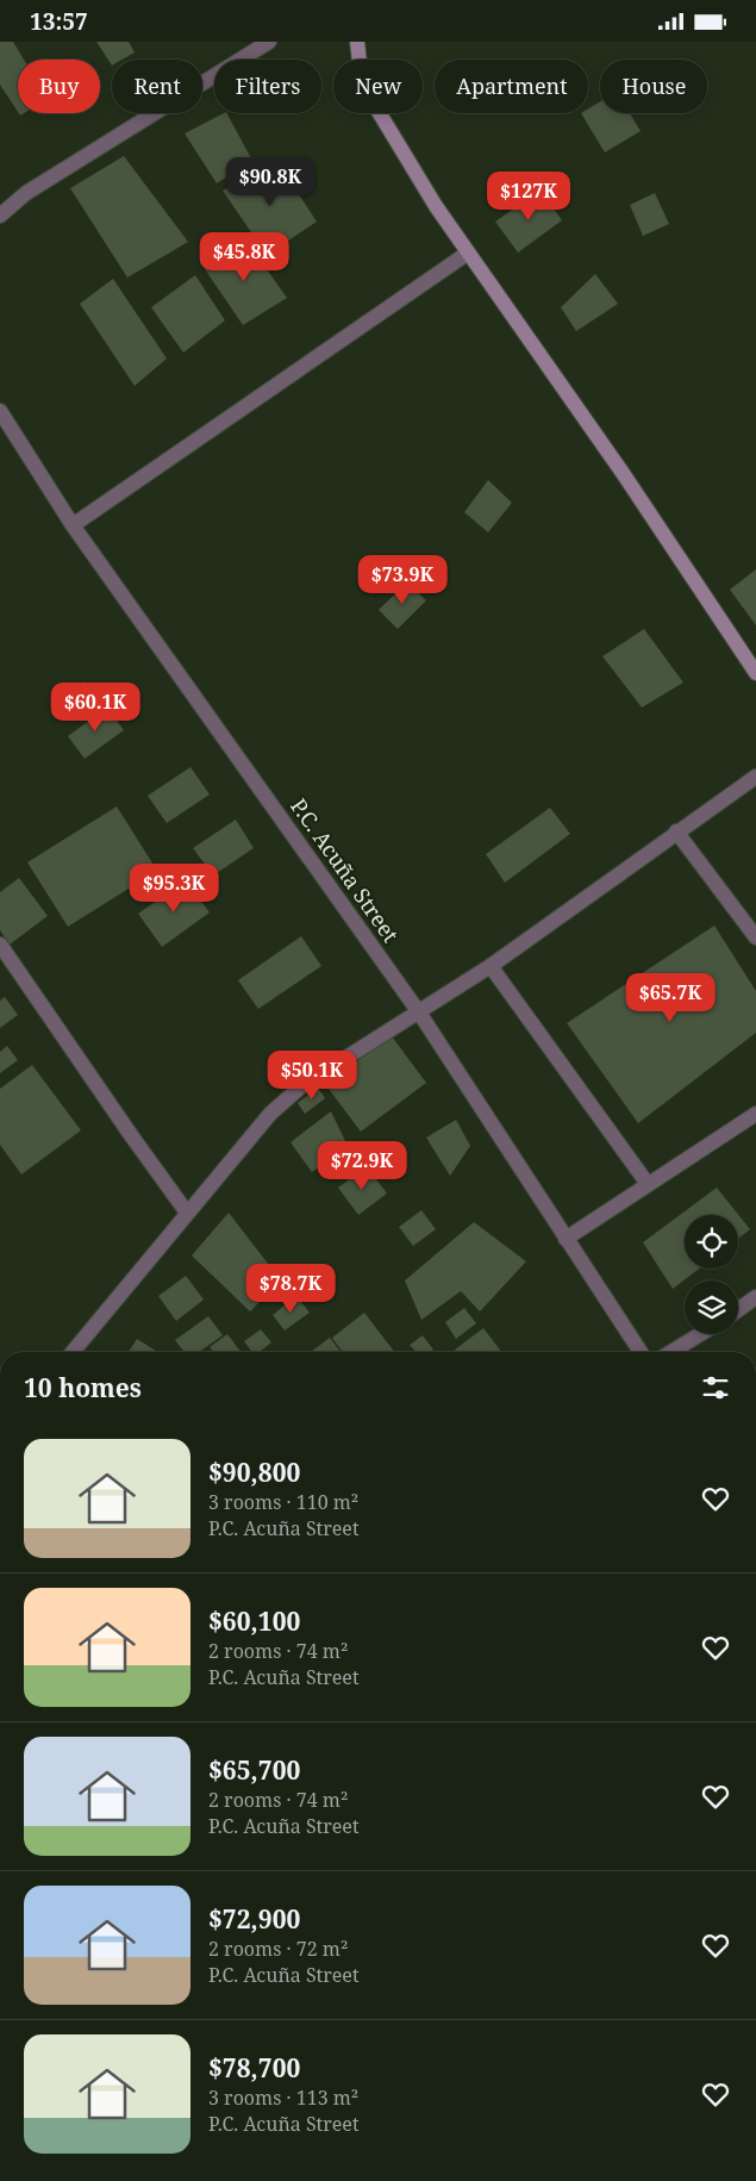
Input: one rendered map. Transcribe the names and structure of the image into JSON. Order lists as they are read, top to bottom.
{
  "streets": {
    "street": ["P.C. Acuña Street"]
  },
  "page": {
    "status": "13:57",
    "chip": [
      "Buy",
      "Rent",
      "Filters",
      "New",
      "Apartment",
      "House"
    ],
    "price": [
      "$90.8K",
      "$127K",
      "$45.8K",
      "$73.9K",
      "$60.1K",
      "$95.3K",
      "$65.7K",
      "$50.1K",
      "$72.9K",
      "$78.7K"
    ],
    "heading": "10 homes",
    "list": [
      {
        "name": "$90,800",
        "note": "3 rooms · 110 m² · P.C. Acuña Street"
      },
      {
        "name": "$60,100",
        "note": "2 rooms · 74 m² · P.C. Acuña Street"
      },
      {
        "name": "$65,700",
        "note": "2 rooms · 74 m² · P.C. Acuña Street"
      },
      {
        "name": "$72,900",
        "note": "2 rooms · 72 m² · P.C. Acuña Street"
      },
      {
        "name": "$78,700",
        "note": "3 rooms · 113 m² · P.C. Acuña Street"
      }
    ]
  }
}
